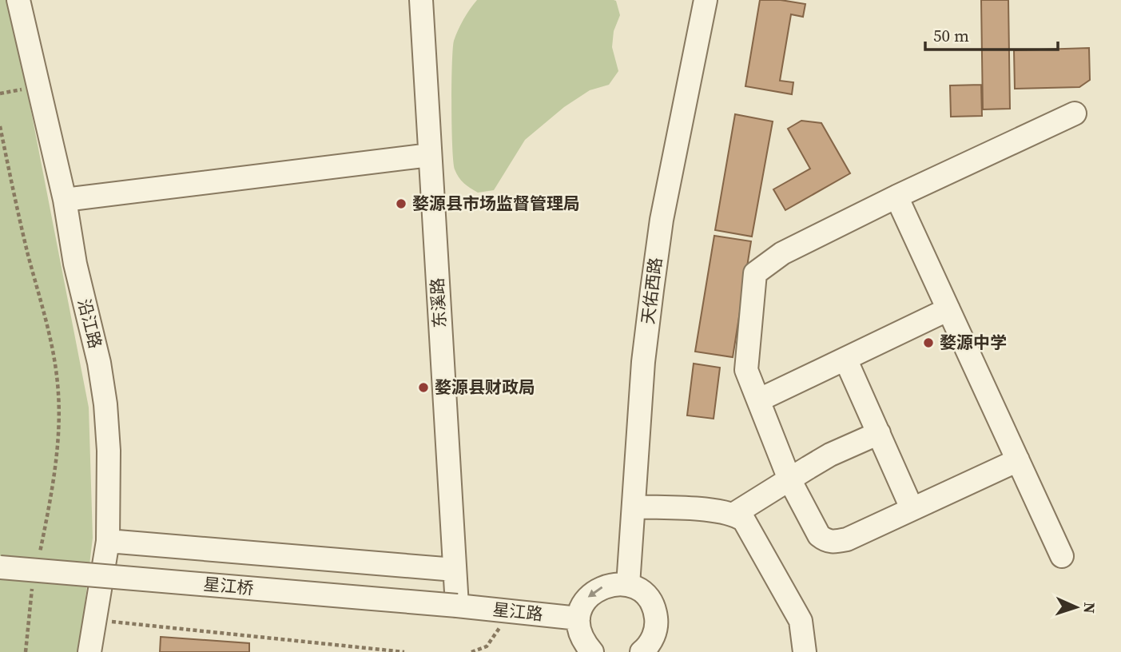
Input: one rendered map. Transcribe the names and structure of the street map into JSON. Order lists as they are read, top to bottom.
{
  "streets": {
    "street": [
      "天佑西路",
      "东溪路",
      "沿江路",
      "星江桥",
      "星江路"
    ]
  },
  "crossings": [
    ["东溪路", "星江桥"],
    ["东溪路", "星江路"],
    ["星江桥", "星江路"]
  ],
  "places": ["婺源县市场监督管理局", "婺源中学", "婺源县财政局"],
  "scale_bar": "50 m",
  "north": "right"
}
